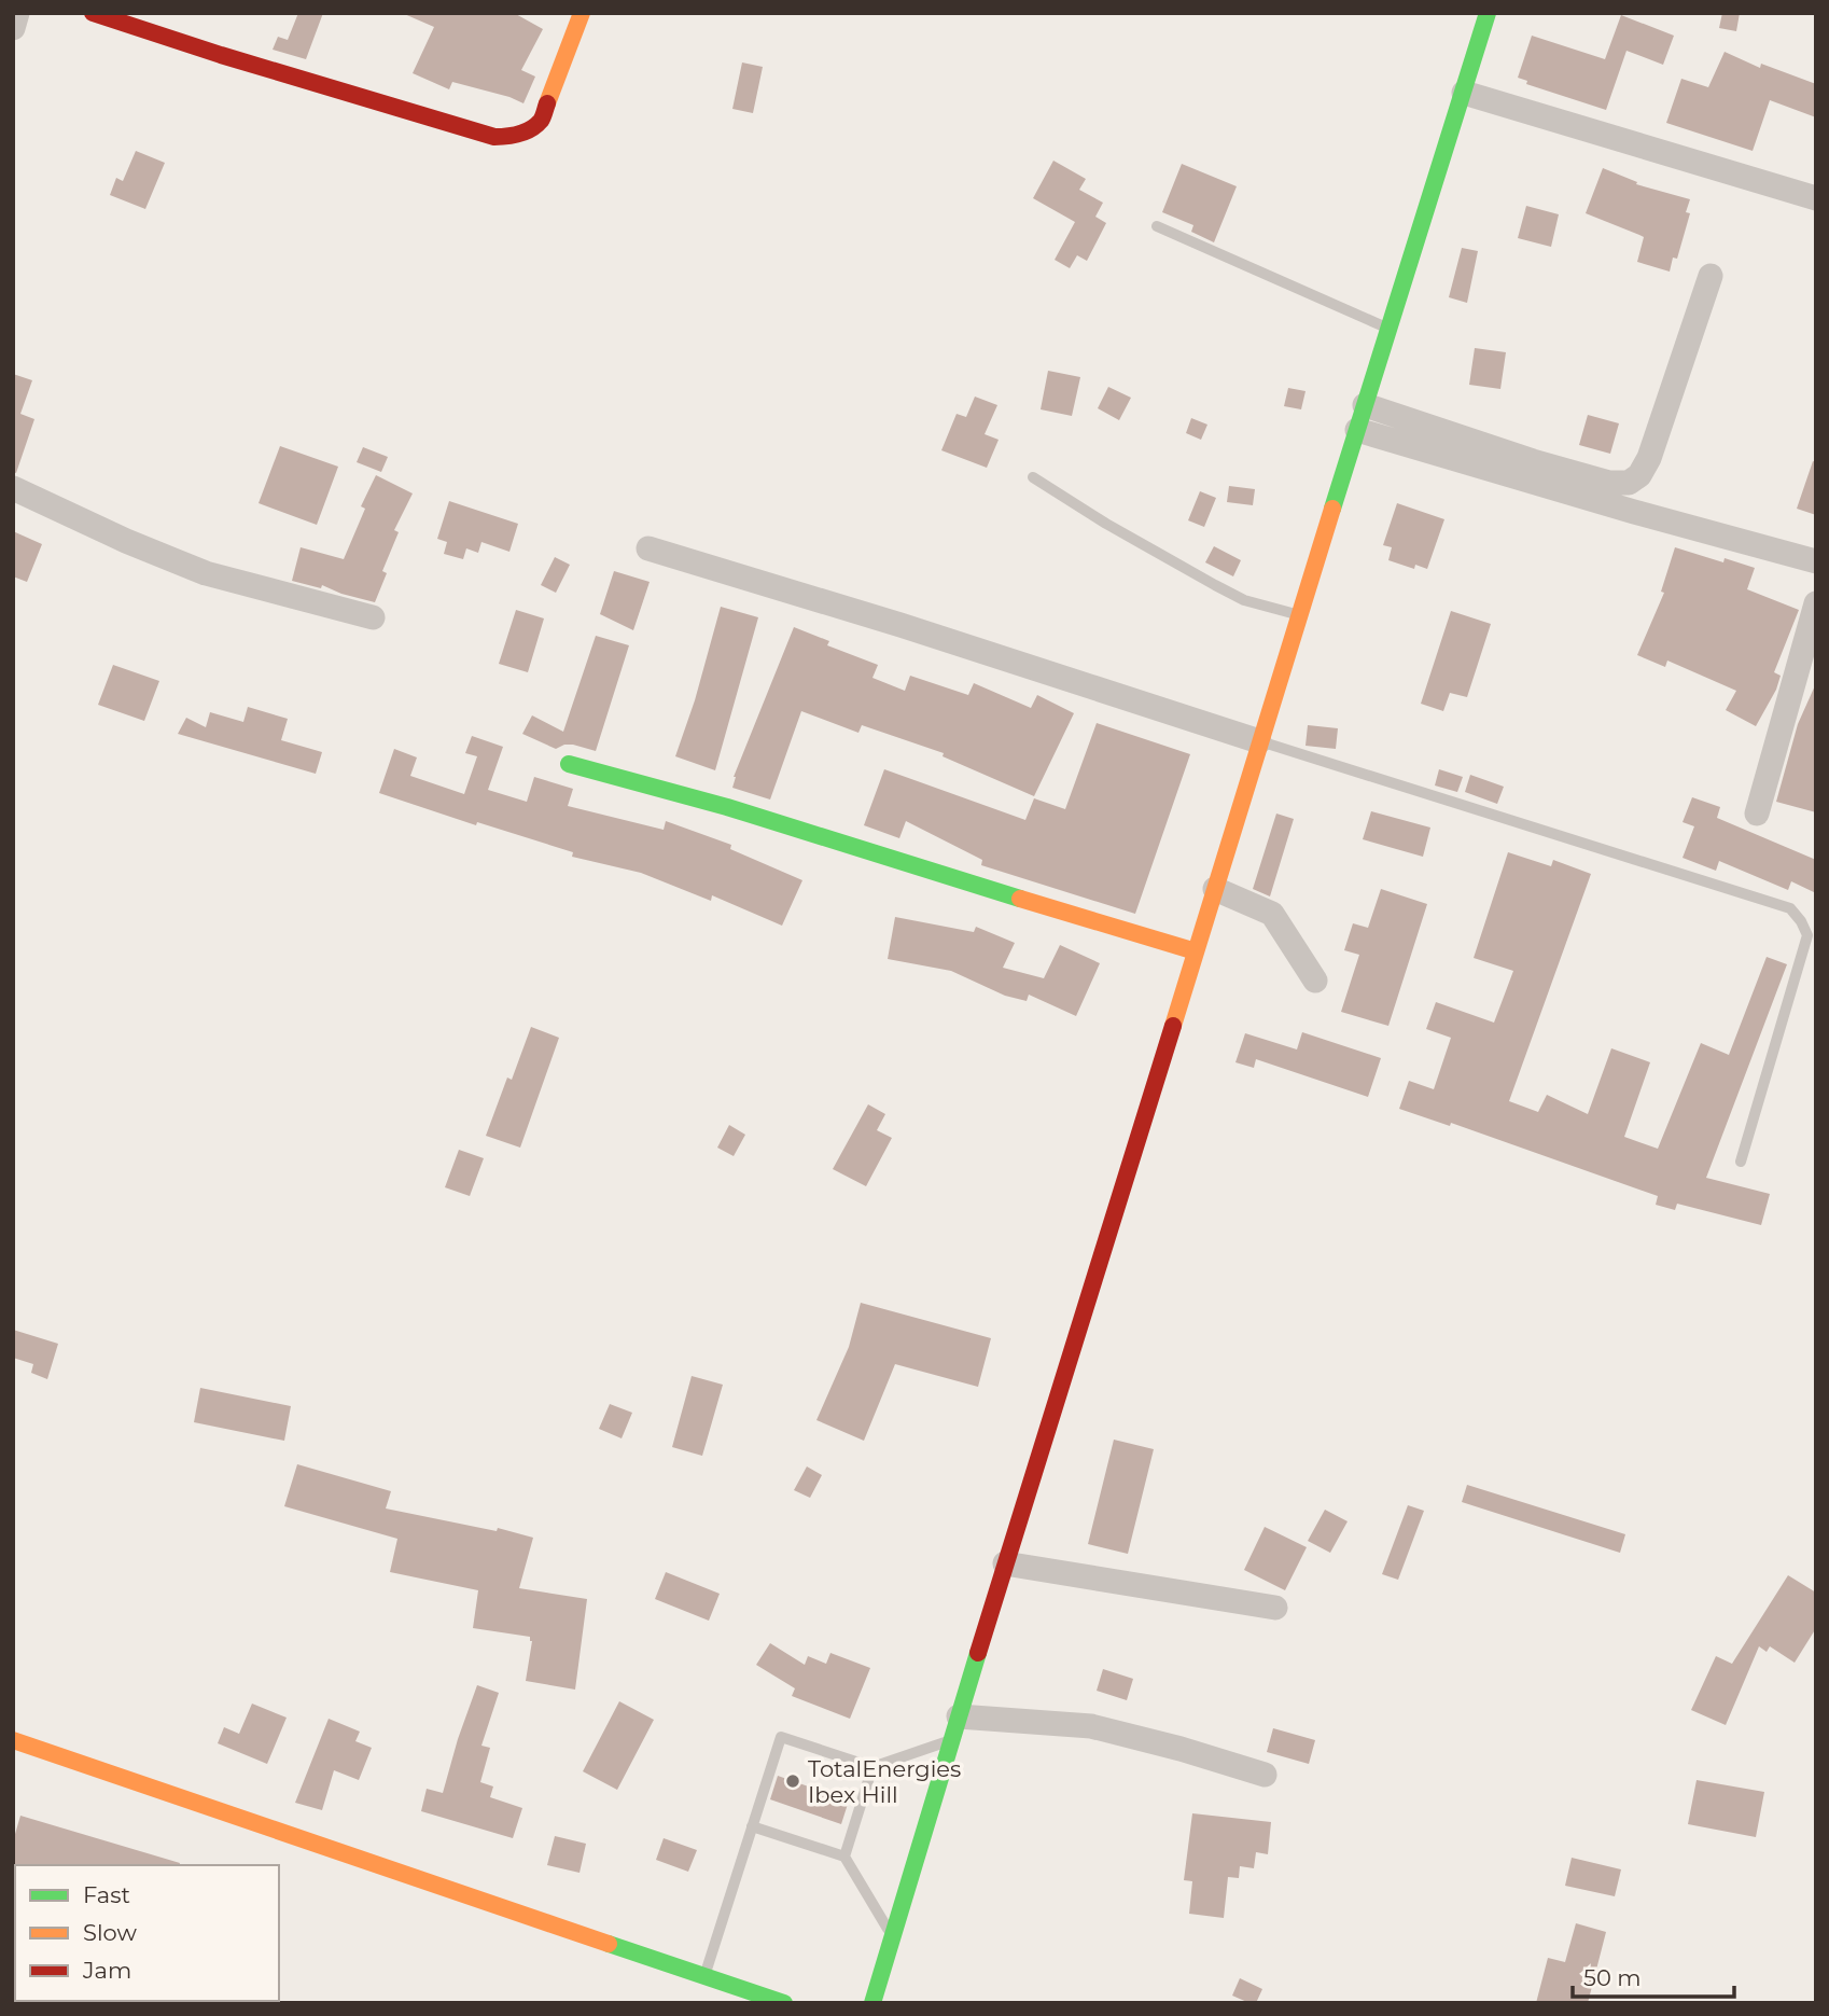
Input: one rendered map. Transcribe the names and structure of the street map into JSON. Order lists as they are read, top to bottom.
{
  "places": ["TotalEnergies Ibex Hill"],
  "legend": ["Fast", "Slow", "Jam"],
  "scale_bar": "50 m"
}
